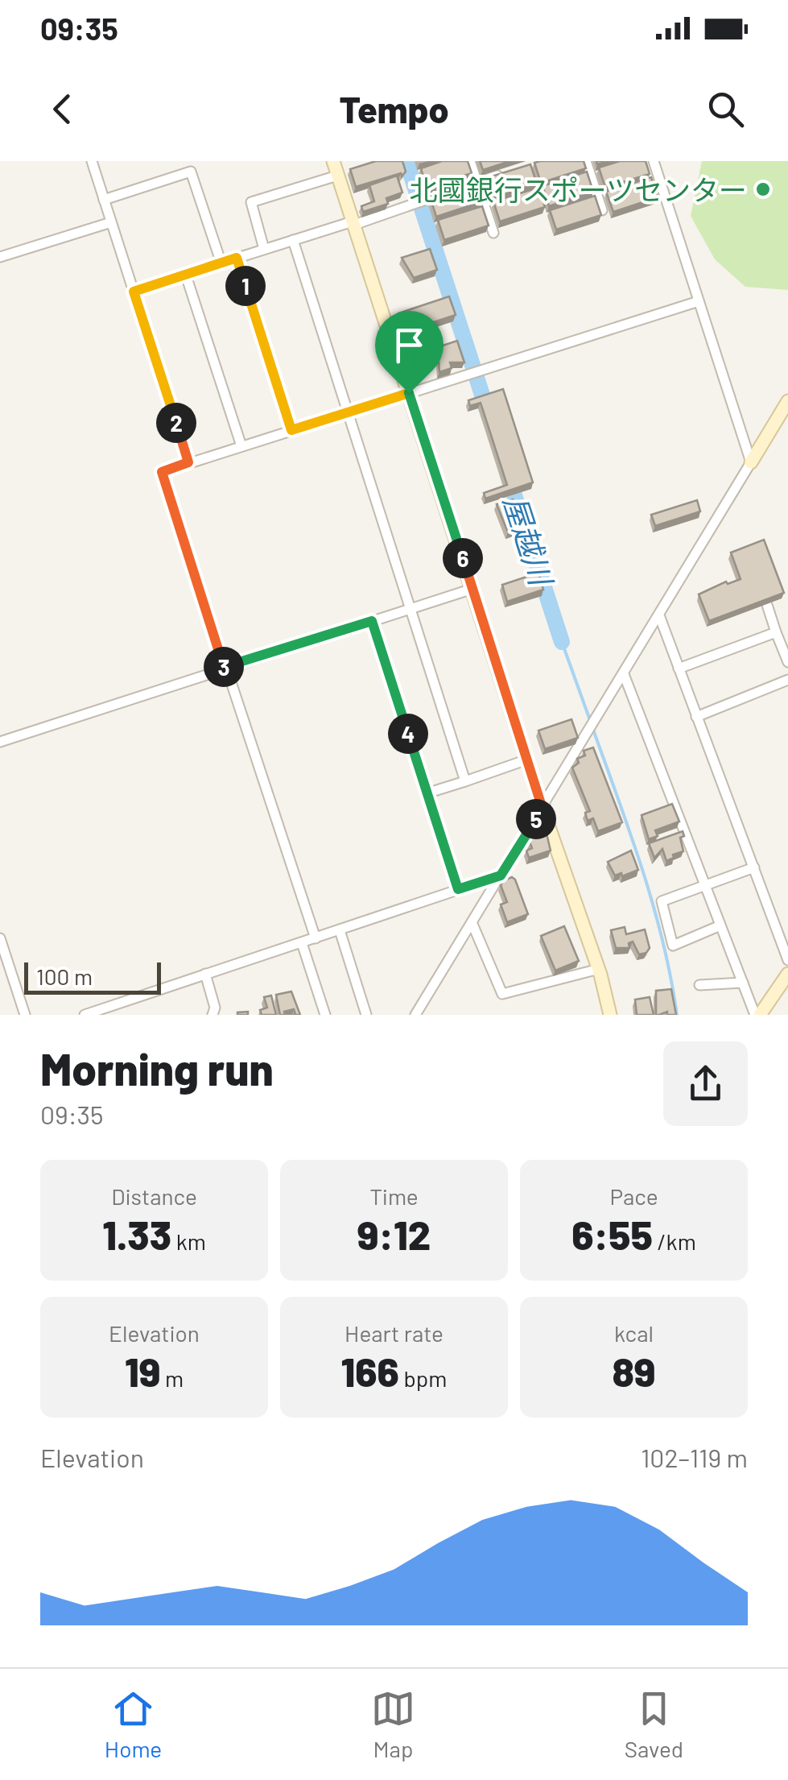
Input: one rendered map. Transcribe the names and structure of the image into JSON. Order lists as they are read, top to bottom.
{
  "water": ["屋越川"],
  "places": ["北國銀行スポーツセンター"],
  "scale_bar": "100 m",
  "page": {
    "status": "09:35",
    "header": "Tempo",
    "pins": [
      "1",
      "2",
      "6",
      "3",
      "4",
      "5"
    ],
    "scale": "100 m",
    "heading": ["Morning run", "09:35"],
    "stats": [
      ["Distance", "1.33 km"],
      ["Time", "9:12"],
      ["Pace", "6:55 /km"],
      ["Elevation", "19 m"],
      ["Heart rate", "166 bpm"],
      ["kcal", "89"]
    ],
    "chart": ["Elevation", "102–119 m"],
    "tabs": ["Home", "Map", "Saved"]
  }
}
